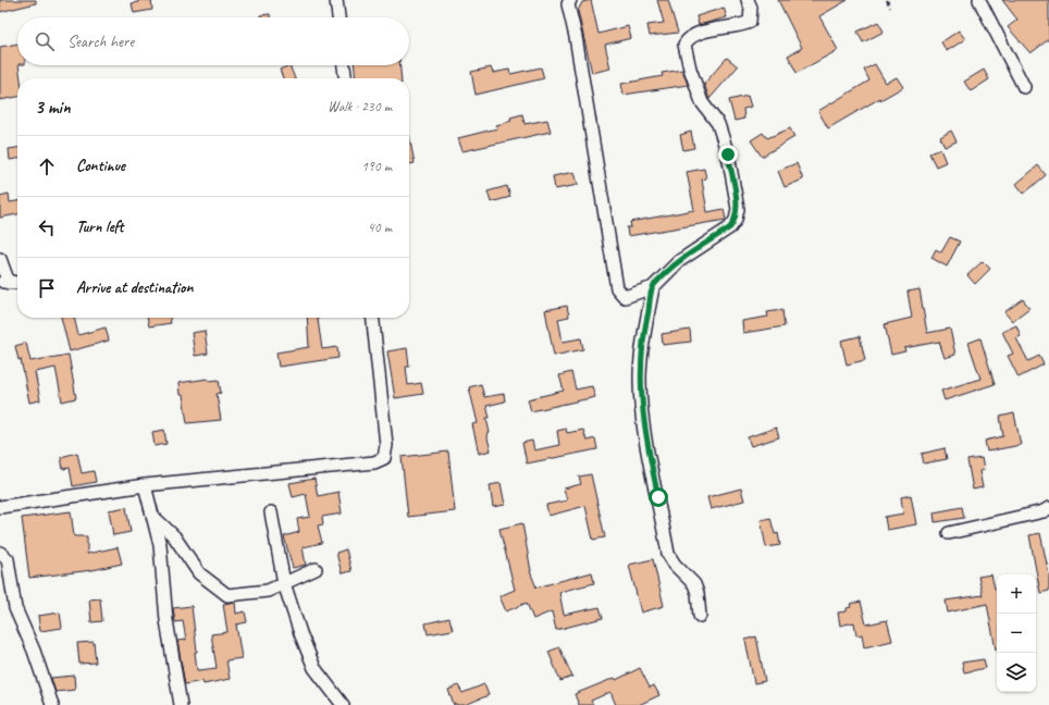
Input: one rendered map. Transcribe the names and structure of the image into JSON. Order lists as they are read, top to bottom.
{
  "page": {
    "search": "Search here",
    "heading": ["3 min", "Walk · 230 m"],
    "list": [
      ["Continue", "190 m"],
      ["Turn left", "40 m"],
      "Arrive at destination"
    ],
    "map_buttons": ["+", "−"]
  }
}
